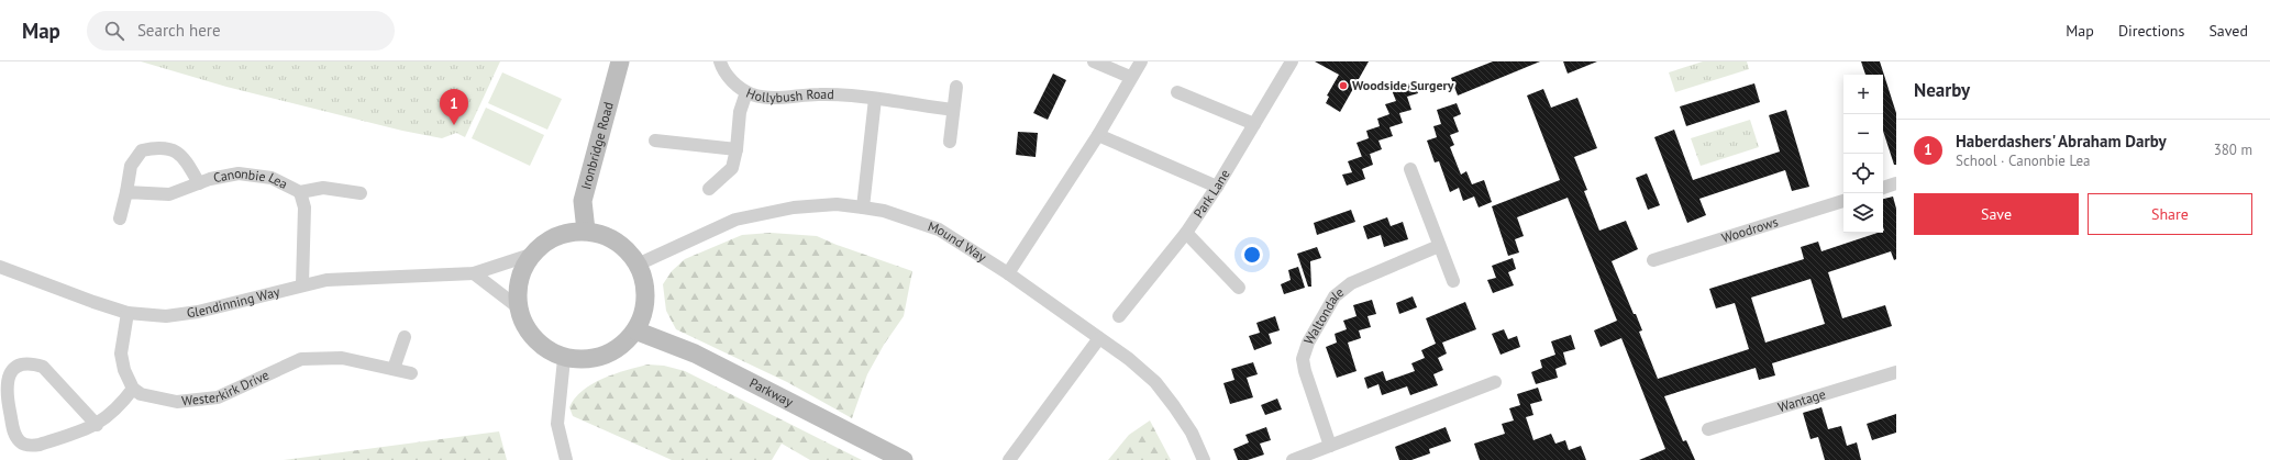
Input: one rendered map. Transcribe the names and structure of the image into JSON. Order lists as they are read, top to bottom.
{
  "streets": {
    "main road": ["Ironbridge Road", "Parkway"],
    "street": [
      "Hollybush Road",
      "Canonbie Lea",
      "Park Lane",
      "Woodrows",
      "Mound Way",
      "Glendinning Way",
      "Waltondale",
      "Westerkirk Drive",
      "Wantage"
    ]
  },
  "crossings": [
    ["Ironbridge Road", "Mound Way"],
    ["Ironbridge Road", "Glendinning Way"],
    ["Ironbridge Road", "Parkway"],
    ["Canonbie Lea", "Glendinning Way"],
    ["Mound Way", "Glendinning Way"],
    ["Mound Way", "Parkway"],
    ["Glendinning Way", "Parkway"]
  ],
  "places": ["Woodside Surgery"],
  "page": {
    "header": "Map",
    "search": "Search here",
    "nav": ["Map", "Directions", "Saved"],
    "heading": "Nearby",
    "map_buttons": ["+", "−"],
    "pins": "1",
    "list": [
      {
        "mark": "1",
        "name": "Haberdashers' Abraham Darby",
        "note": "School · Canonbie Lea",
        "value": "380 m"
      }
    ],
    "buttons": ["Save", "Share"]
  }
}
